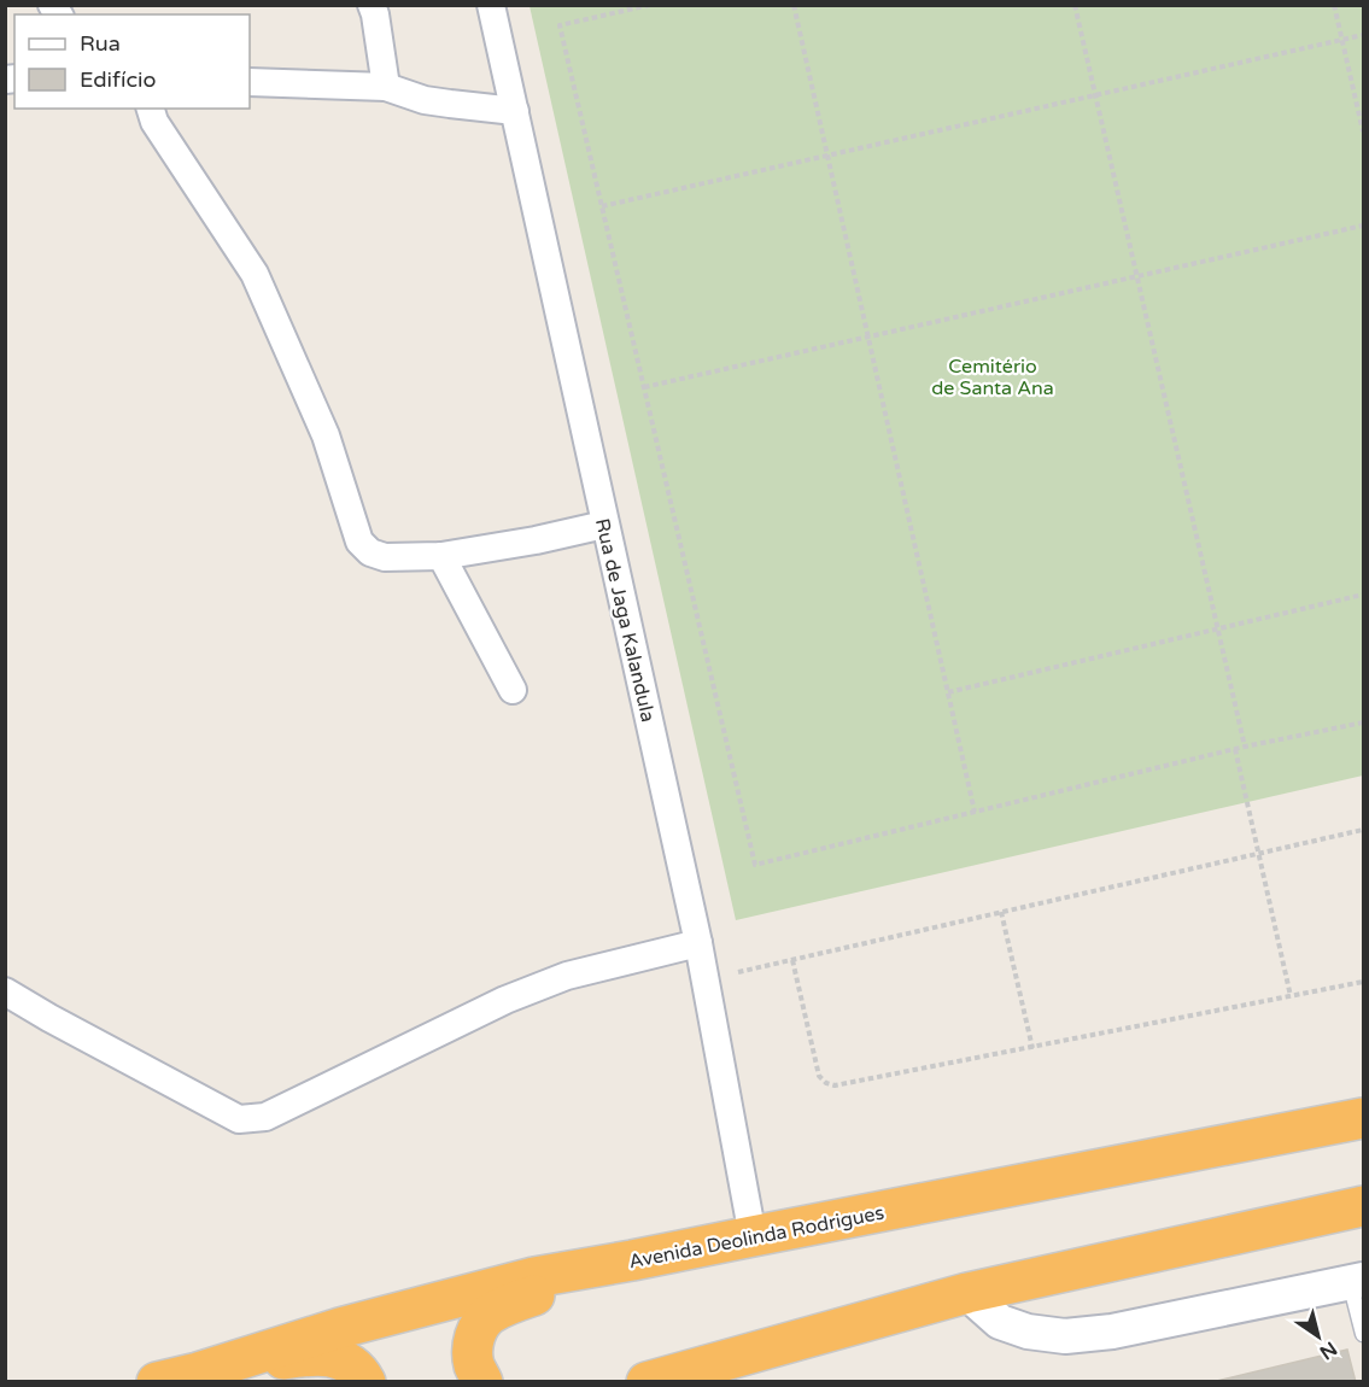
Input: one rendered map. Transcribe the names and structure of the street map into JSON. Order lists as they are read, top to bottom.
{
  "streets": {
    "highway": ["Avenida Deolinda Rodrigues"],
    "street": ["Rua de Jaga Kalandula"]
  },
  "crossings": [
    ["Rua de Jaga Kalandula", "Avenida Deolinda Rodrigues"]
  ],
  "parks": ["Cemitério de Santa Ana"],
  "legend": ["Rua", "Edifício"],
  "north": "bottom right"
}
